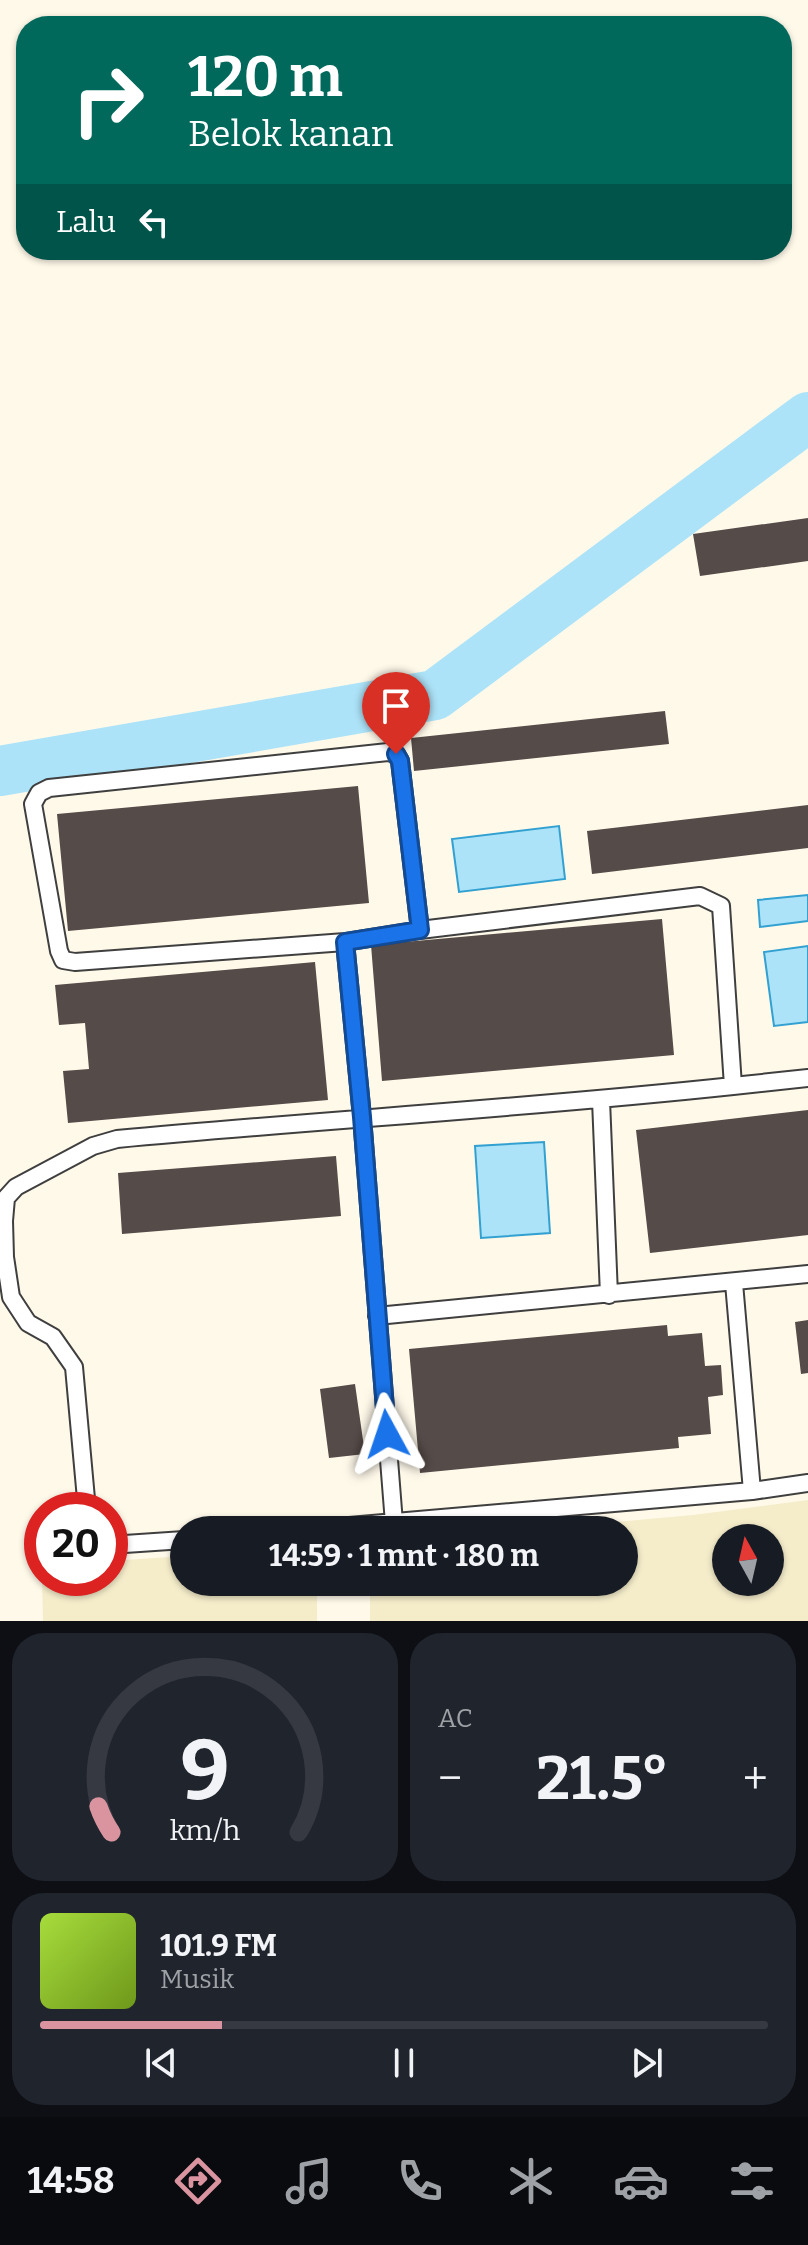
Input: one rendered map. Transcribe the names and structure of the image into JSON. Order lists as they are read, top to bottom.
{
  "north": "top",
  "page": {
    "turn": ["120 m", "Belok kanan"],
    "then": "Lalu",
    "limit": "20",
    "trip": "14:59 · 1 mnt · 180 m",
    "tile": "AC",
    "heat": ["−", "21.5°", "+"],
    "song": ["101.9 FM", "Musik"],
    "tabs": "14:58",
    "gauge": ["9", "km/h"]
  }
}
